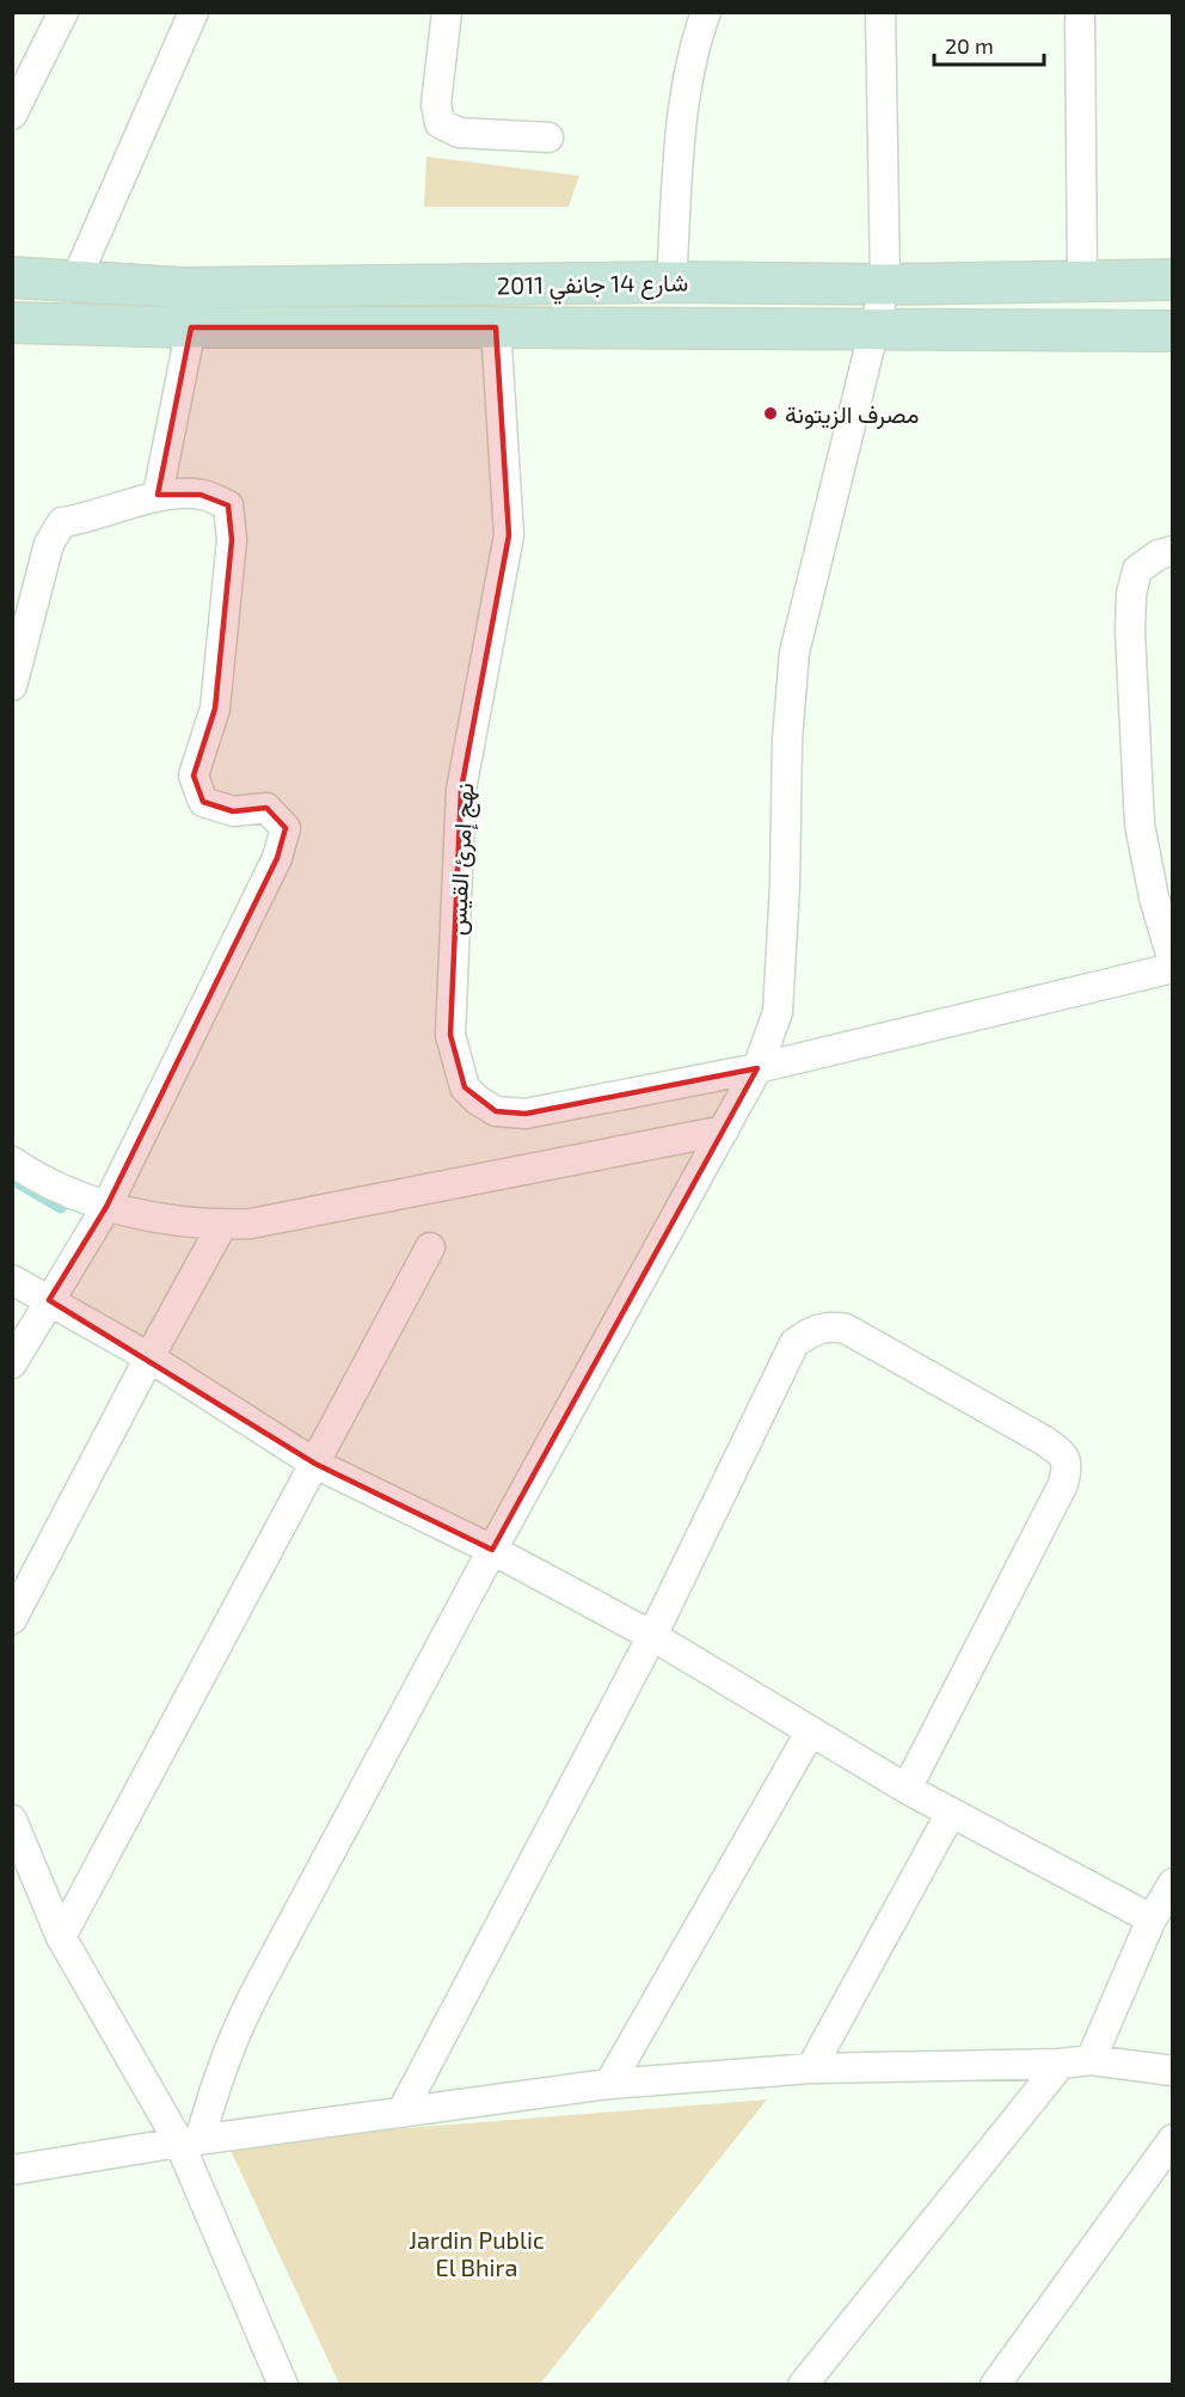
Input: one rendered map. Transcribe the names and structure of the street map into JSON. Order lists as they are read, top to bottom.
{
  "streets": {
    "main road": ["شارع 14 جانفي 2011"],
    "street": ["نهج إمرئ القيس"]
  },
  "crossings": [
    ["شارع 14 جانفي 2011", "نهج إمرئ القيس"]
  ],
  "parks": ["Jardin Public El Bhira"],
  "places": ["مصرف الزيتونة"],
  "scale_bar": "20 m"
}
